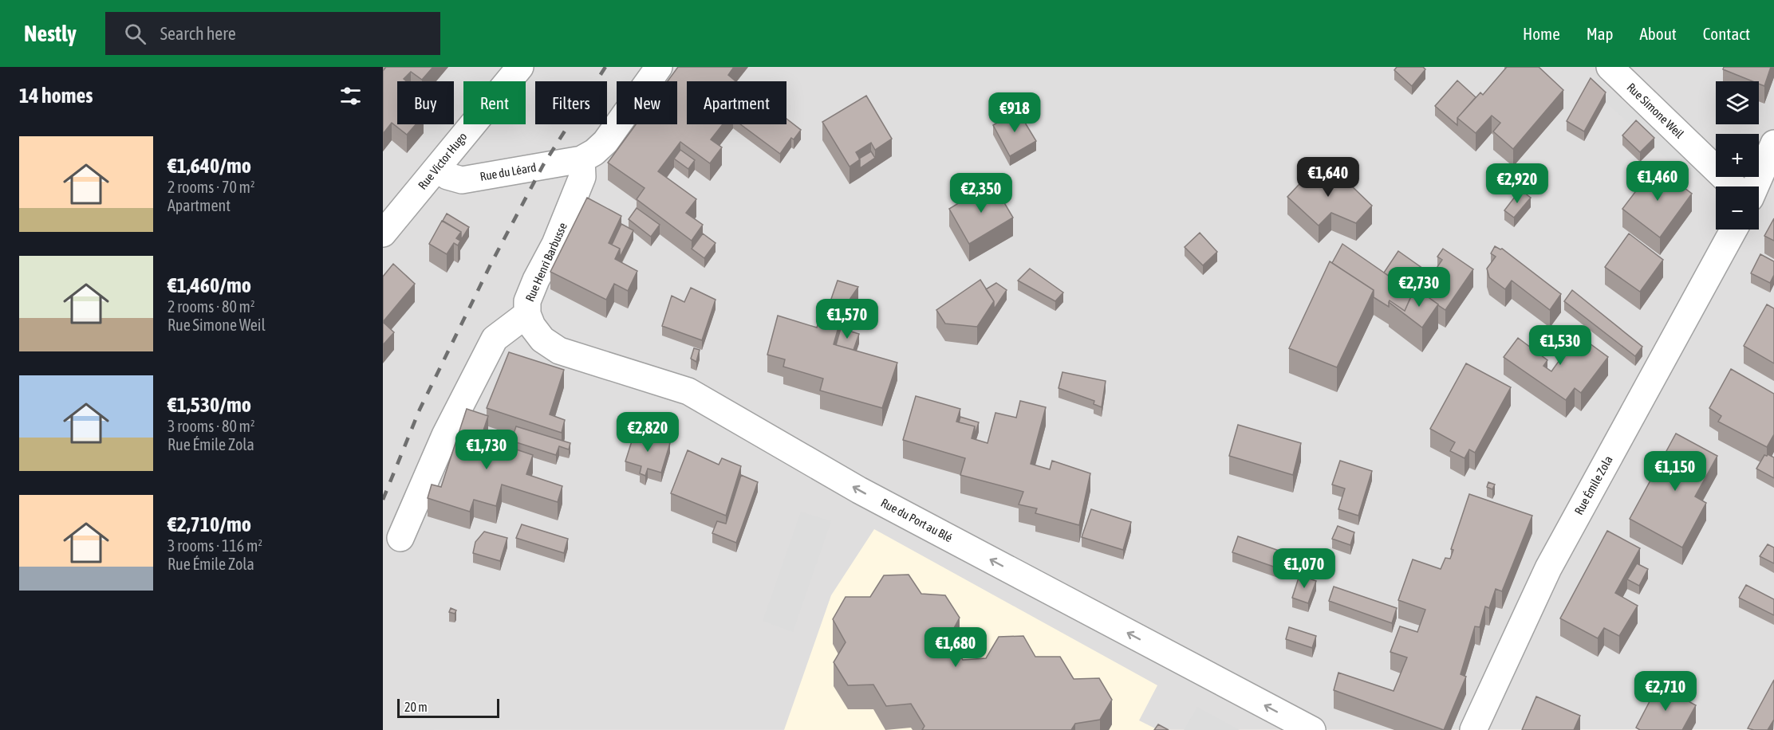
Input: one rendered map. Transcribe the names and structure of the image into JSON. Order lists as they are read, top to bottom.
{
  "streets": {
    "street": [
      "Rue Simone Weil",
      "Rue Victor Hugo",
      "Rue du Léard",
      "Rue Henri Barbusse",
      "Rue Émile Zola",
      "Rue du Port au Blé"
    ]
  },
  "crossings": [
    ["Rue Victor Hugo", "Rue du Léard"],
    ["Rue du Léard", "Rue Henri Barbusse"],
    ["Rue Henri Barbusse", "Rue du Port au Blé"]
  ],
  "one_way": ["Rue du Port au Blé"],
  "scale_bar": "20 m",
  "page": {
    "header": "Nestly",
    "search": "Search here",
    "nav": [
      "Home",
      "Map",
      "About",
      "Contact"
    ],
    "heading": "14 homes",
    "map_buttons": ["+", "−"],
    "chip": [
      "Buy",
      "Rent",
      "Filters",
      "New",
      "Apartment"
    ],
    "price": [
      "€918",
      "€1,640",
      "€1,460",
      "€2,920",
      "€2,350",
      "€2,730",
      "€1,570",
      "€1,530",
      "€2,820",
      "€1,730",
      "€1,150",
      "€1,070",
      "€1,680",
      "€2,710"
    ],
    "list": [
      {
        "name": "€1,640/mo",
        "note": "2 rooms · 70 m² · Apartment"
      },
      {
        "name": "€1,460/mo",
        "note": "2 rooms · 80 m² · Rue Simone Weil"
      },
      {
        "name": "€1,530/mo",
        "note": "3 rooms · 80 m² · Rue Émile Zola"
      },
      {
        "name": "€2,710/mo",
        "note": "3 rooms · 116 m² · Rue Émile Zola"
      }
    ],
    "scale": "20 m"
  }
}
